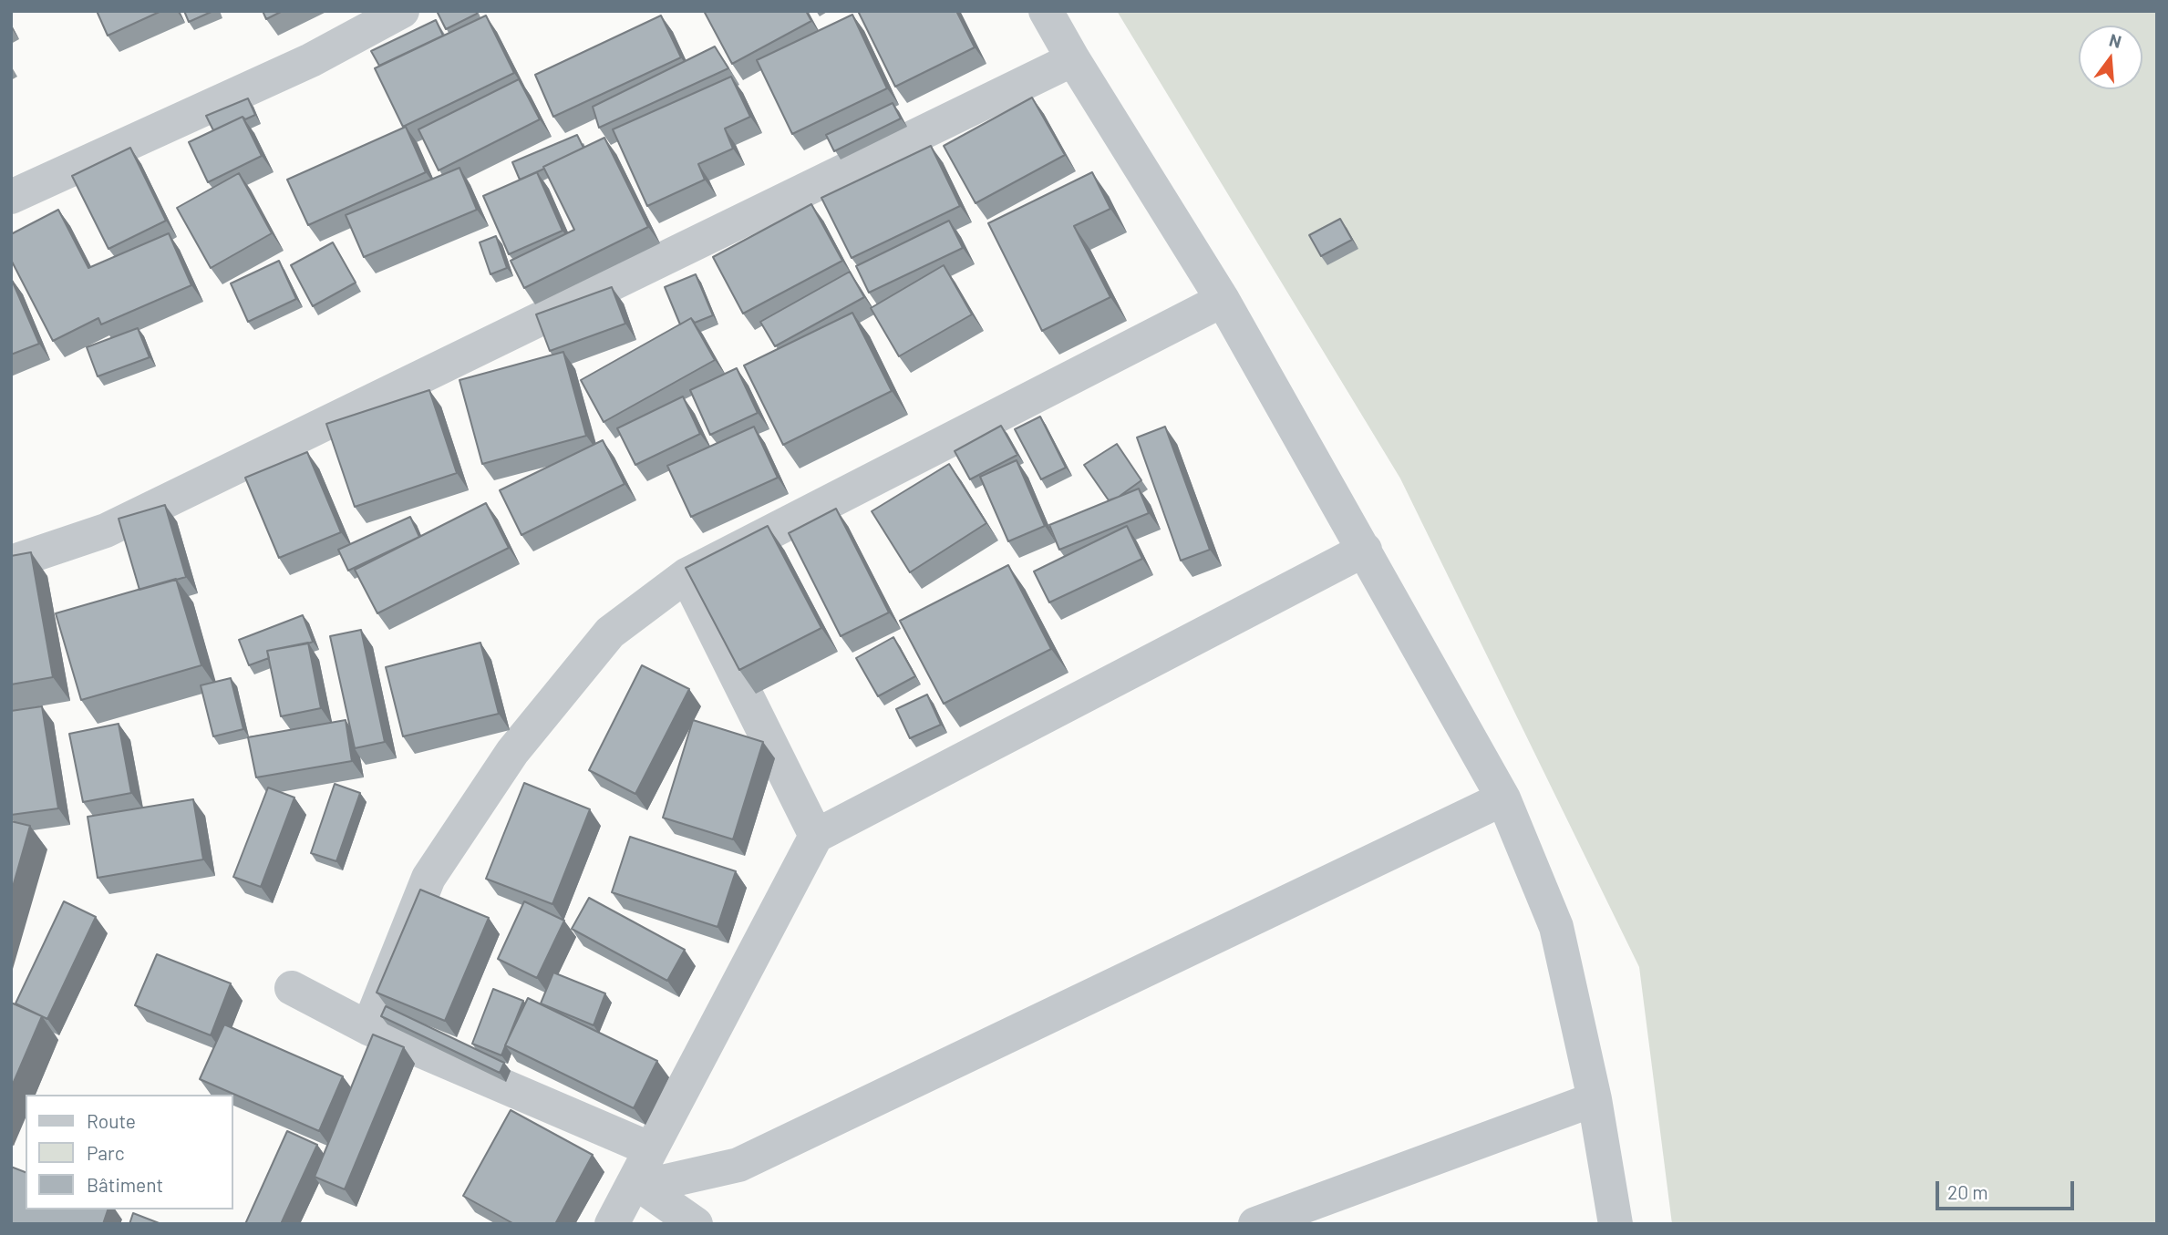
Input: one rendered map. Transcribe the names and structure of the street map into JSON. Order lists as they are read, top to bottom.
{
  "legend": ["Route", "Parc", "Bâtiment"],
  "scale_bar": "20 m",
  "north": "top"
}
